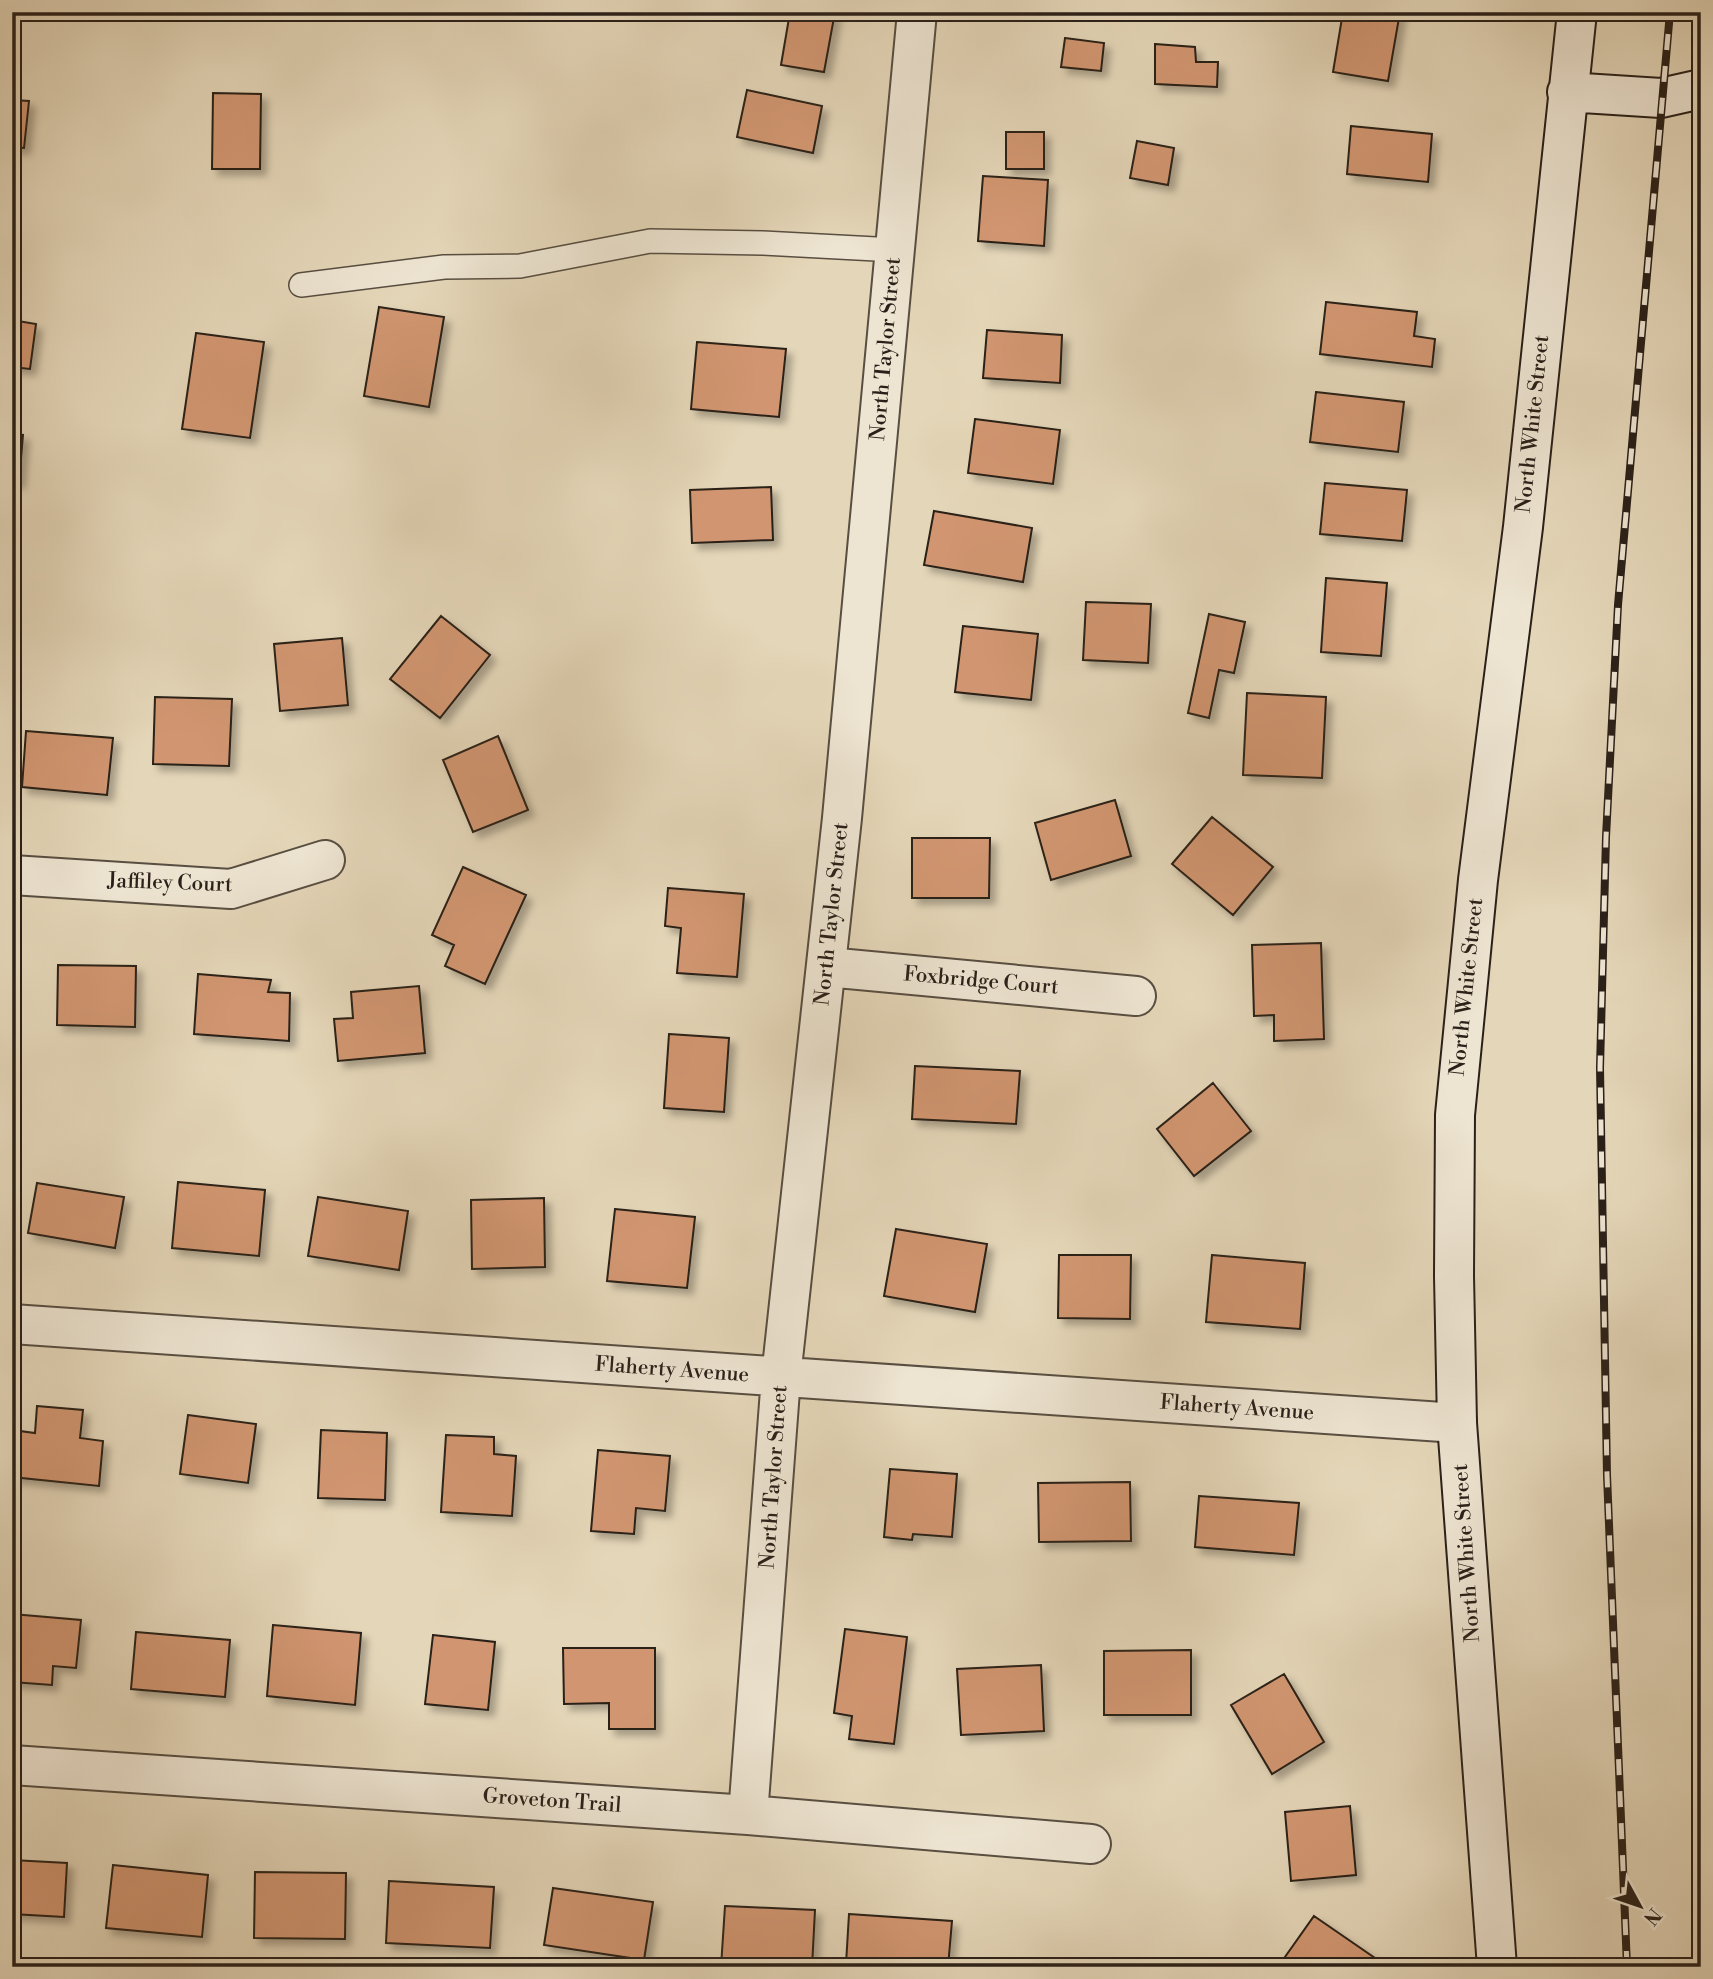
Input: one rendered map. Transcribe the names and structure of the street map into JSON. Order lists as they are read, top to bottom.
{
  "streets": {
    "street": [
      "North Taylor Street",
      "North White Street",
      "Jaffiley Court",
      "Foxbridge Court",
      "Flaherty Avenue",
      "Groveton Trail"
    ]
  },
  "crossings": [
    ["North Taylor Street", "Foxbridge Court"],
    ["North Taylor Street", "Flaherty Avenue"],
    ["North Taylor Street", "Groveton Trail"],
    ["North White Street", "Flaherty Avenue"]
  ],
  "north": "bottom right"
}
